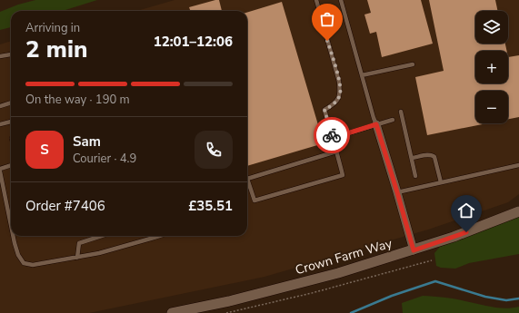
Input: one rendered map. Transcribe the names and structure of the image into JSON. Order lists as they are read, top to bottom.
{
  "streets": {
    "street": ["Crown Farm Way"]
  },
  "page": {
    "map_buttons": ["+", "−"],
    "heading": ["2 min", "Arriving in", "12:01–12:06"],
    "panel": [
      "Sam",
      "Courier · 4.9",
      "Order #7406",
      "£35.51"
    ],
    "bar": "On the way · 190 m",
    "round": "S"
  }
}
